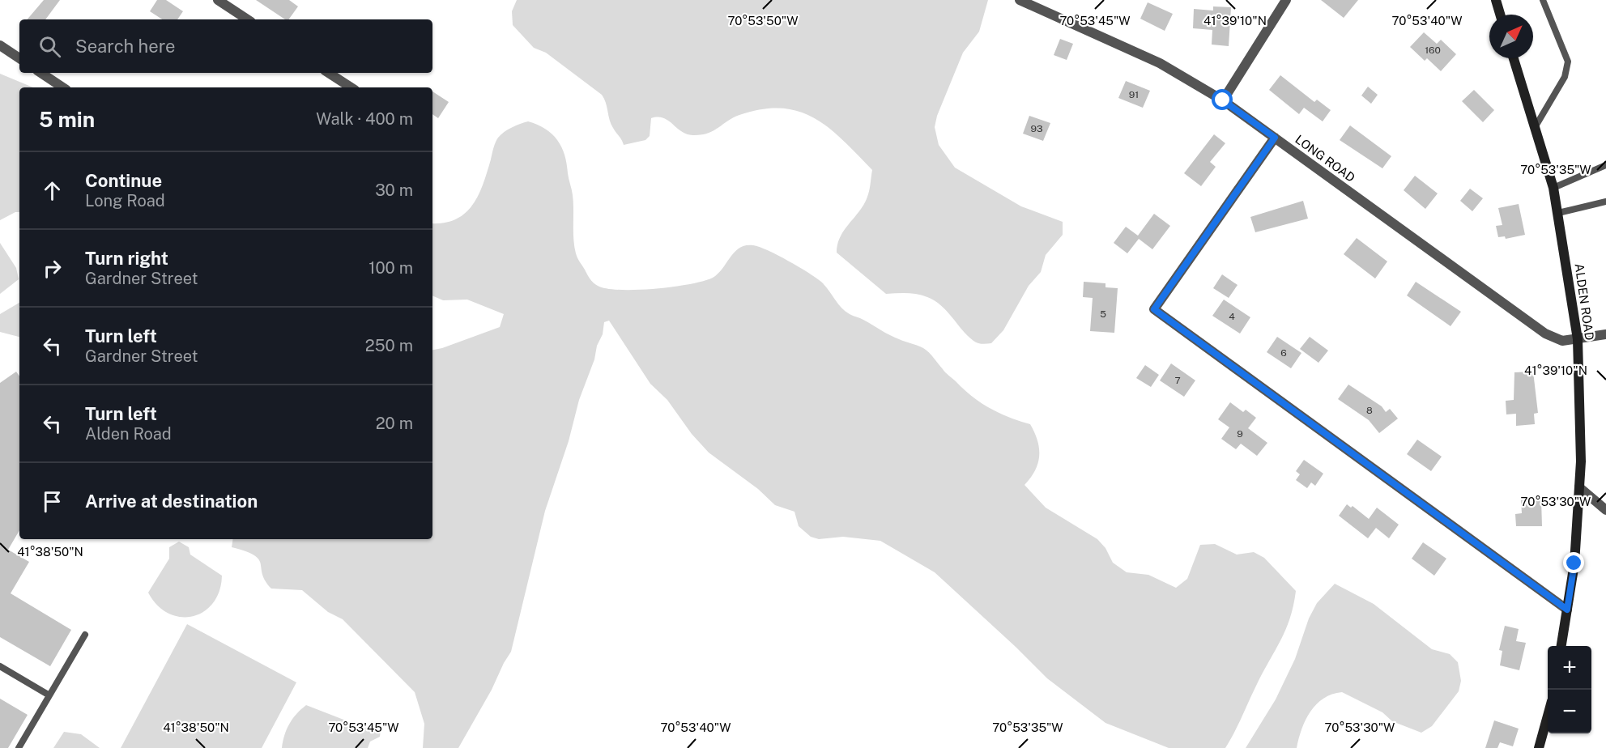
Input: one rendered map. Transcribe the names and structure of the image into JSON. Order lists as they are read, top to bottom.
{
  "streets": {
    "main road": ["ALDEN ROAD"],
    "street": ["LONG ROAD"]
  },
  "crossings": [
    ["LONG ROAD", "ALDEN ROAD"]
  ],
  "house_numbers": [
    "160",
    "91",
    "93",
    "5",
    "4",
    "6",
    "7",
    "8",
    "9"
  ],
  "north": "top right",
  "page": {
    "search": "Search here",
    "heading": ["5 min", "Walk · 400 m"],
    "list": [
      ["Continue", "Long Road", "30 m"],
      ["Turn right", "Gardner Street", "100 m"],
      ["Turn left", "Gardner Street", "250 m"],
      ["Turn left", "Alden Road", "20 m"],
      "Arrive at destination"
    ],
    "map_buttons": ["+", "−"]
  },
  "coordinates": [
    "70°53'50\"W",
    "70°53'45\"W",
    "41°39'10\"N",
    "70°53'40\"W",
    "70°53'35\"W",
    "70°53'30\"W",
    "41°38'50\"N"
  ]
}
